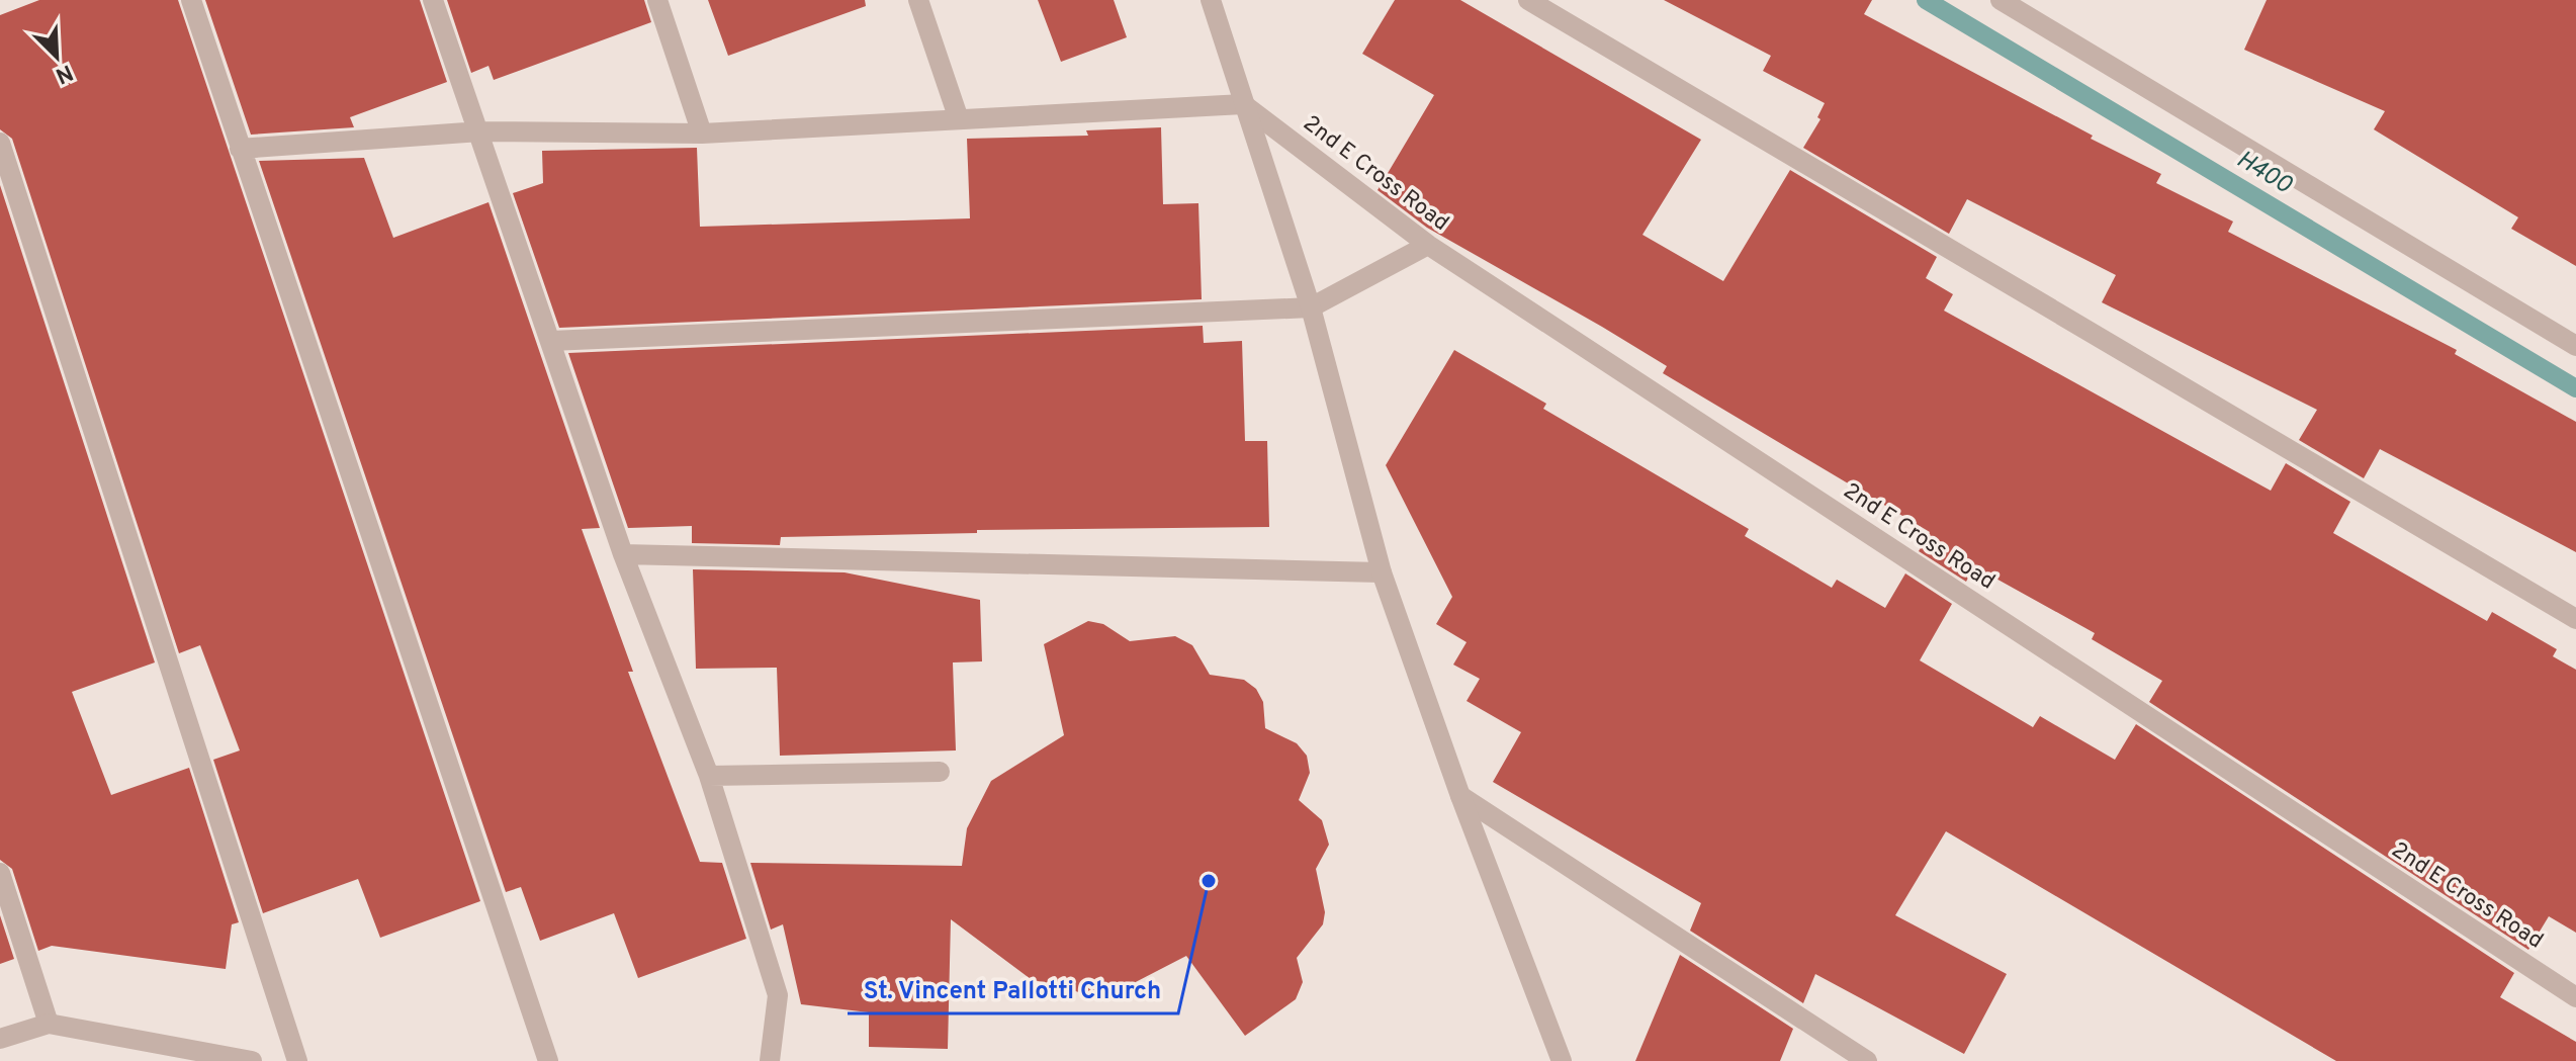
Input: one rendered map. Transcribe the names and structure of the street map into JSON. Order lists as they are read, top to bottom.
{
  "streets": {
    "street": ["2nd E Cross Road"]
  },
  "water": ["H400"],
  "places": ["St. Vincent Pallotti Church"],
  "north": "bottom right"
}
